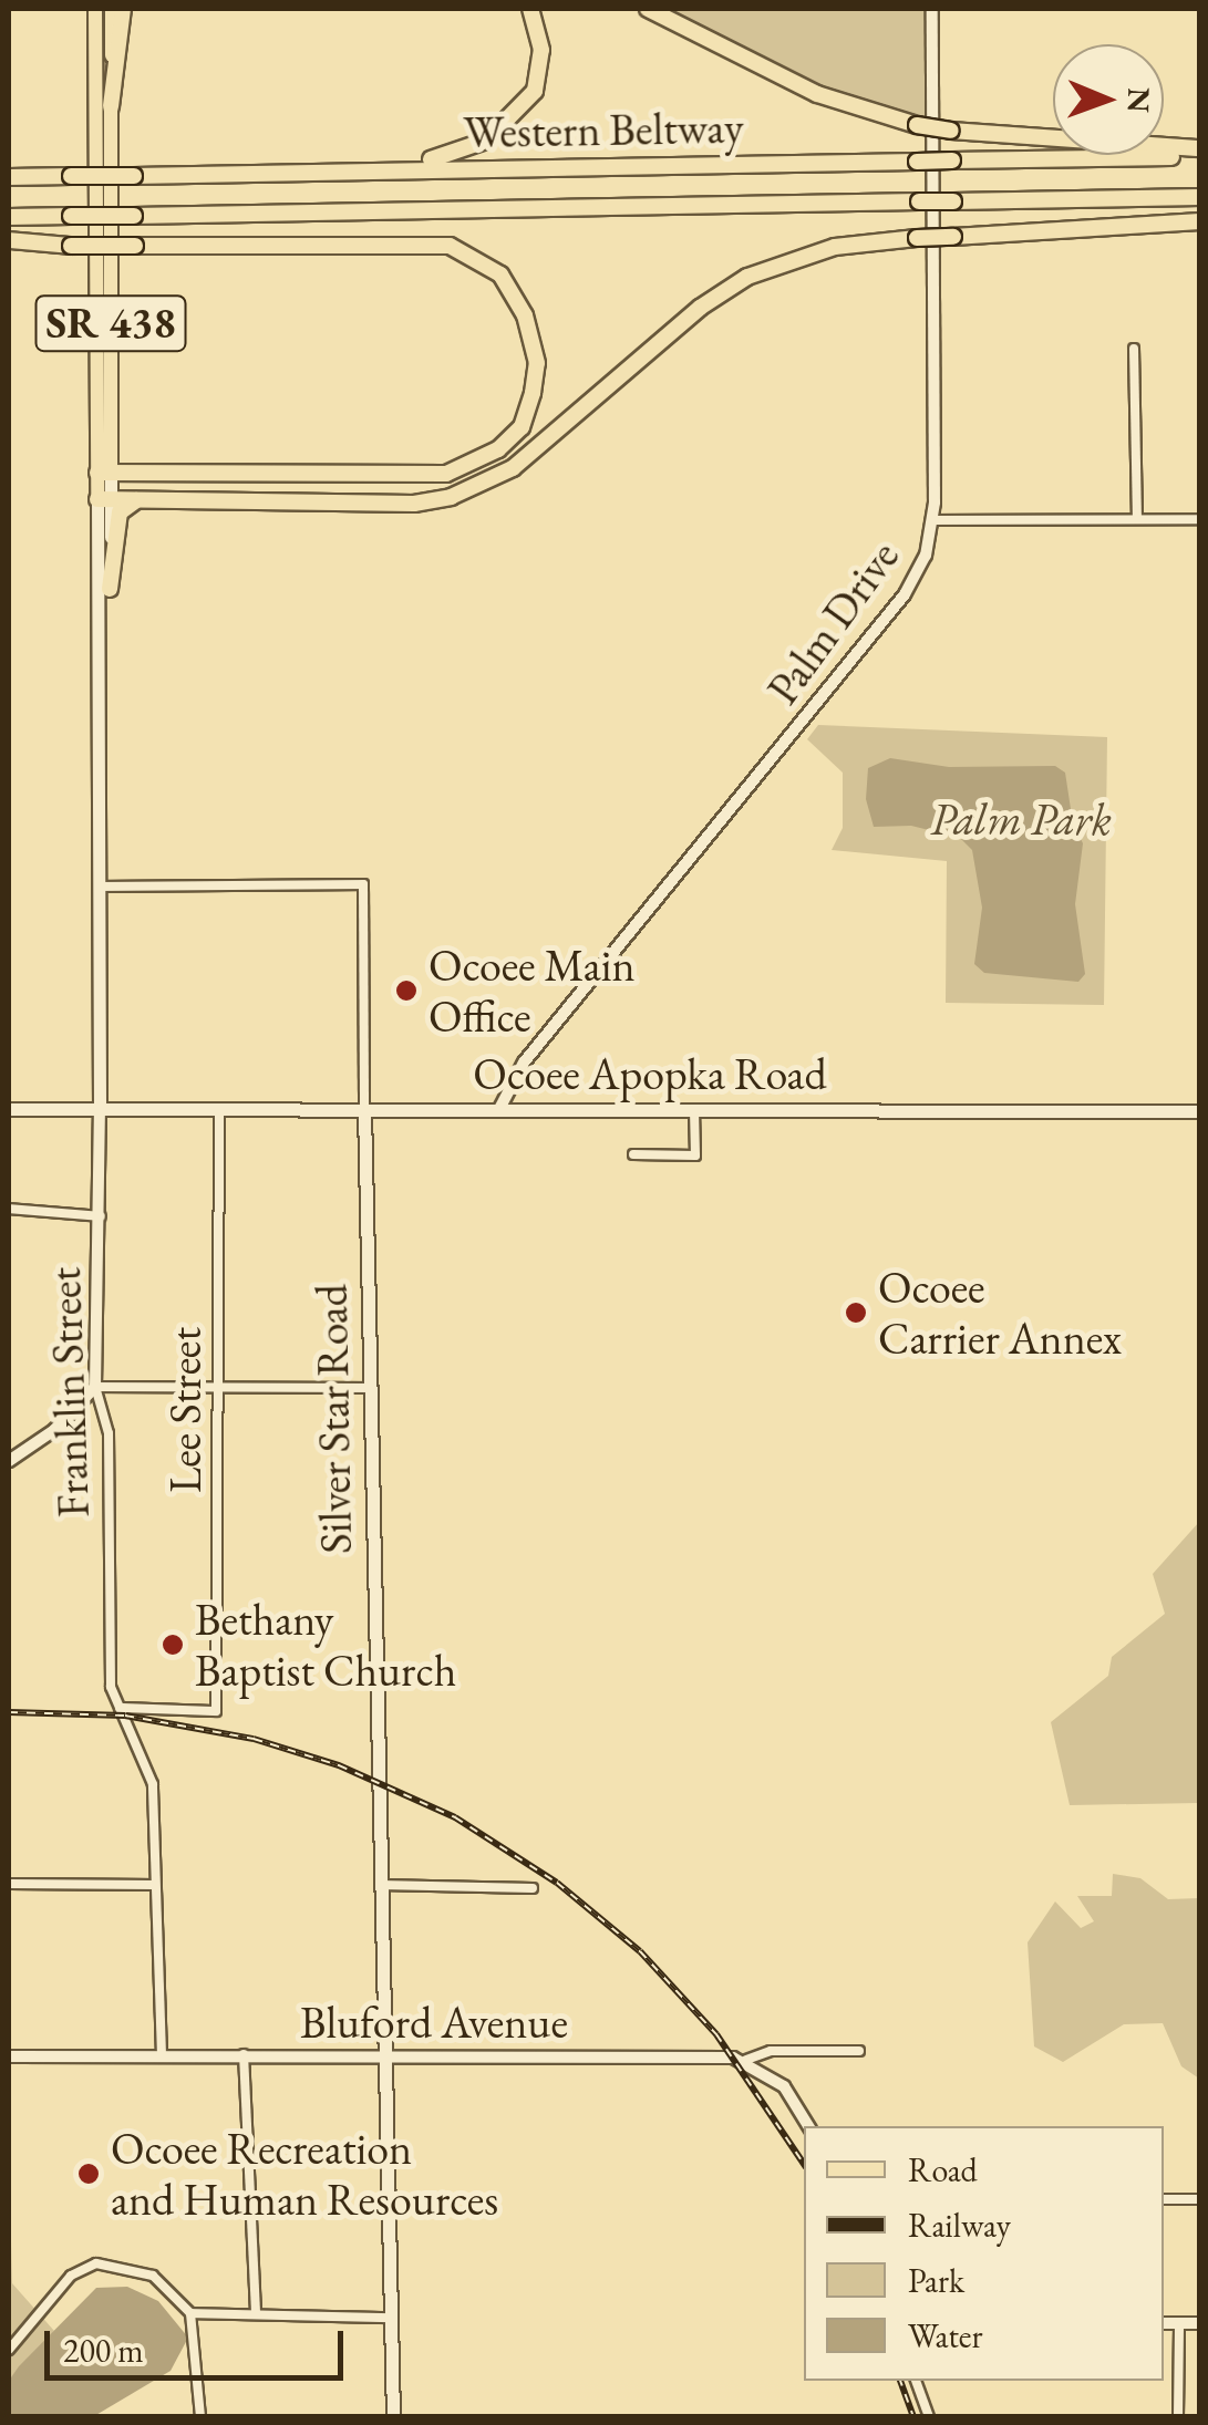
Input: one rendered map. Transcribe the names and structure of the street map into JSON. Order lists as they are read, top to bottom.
{
  "streets": {
    "highway": ["Western Beltway"],
    "main road": [
      "SR 438",
      "Ocoee Apopka Road",
      "Franklin Street",
      "Silver Star Road"
    ],
    "street": ["Palm Drive", "Lee Street", "Bluford Avenue"]
  },
  "crossings": [
    ["Palm Drive", "Ocoee Apopka Road"],
    ["Ocoee Apopka Road", "Franklin Street"],
    ["Ocoee Apopka Road", "Lee Street"],
    ["Ocoee Apopka Road", "Silver Star Road"],
    ["Franklin Street", "Lee Street"],
    ["Franklin Street", "Silver Star Road"],
    ["Franklin Street", "Bluford Avenue"],
    ["Silver Star Road", "Bluford Avenue"]
  ],
  "parks": ["Palm Park"],
  "places": [
    "Ocoee Main Office",
    "Ocoee Carrier Annex",
    "Bethany Baptist Church",
    "Ocoee Recreation and Human Resources"
  ],
  "legend": [
    "Road",
    "Railway",
    "Park",
    "Water"
  ],
  "scale_bar": "200 m",
  "north": "right"
}
